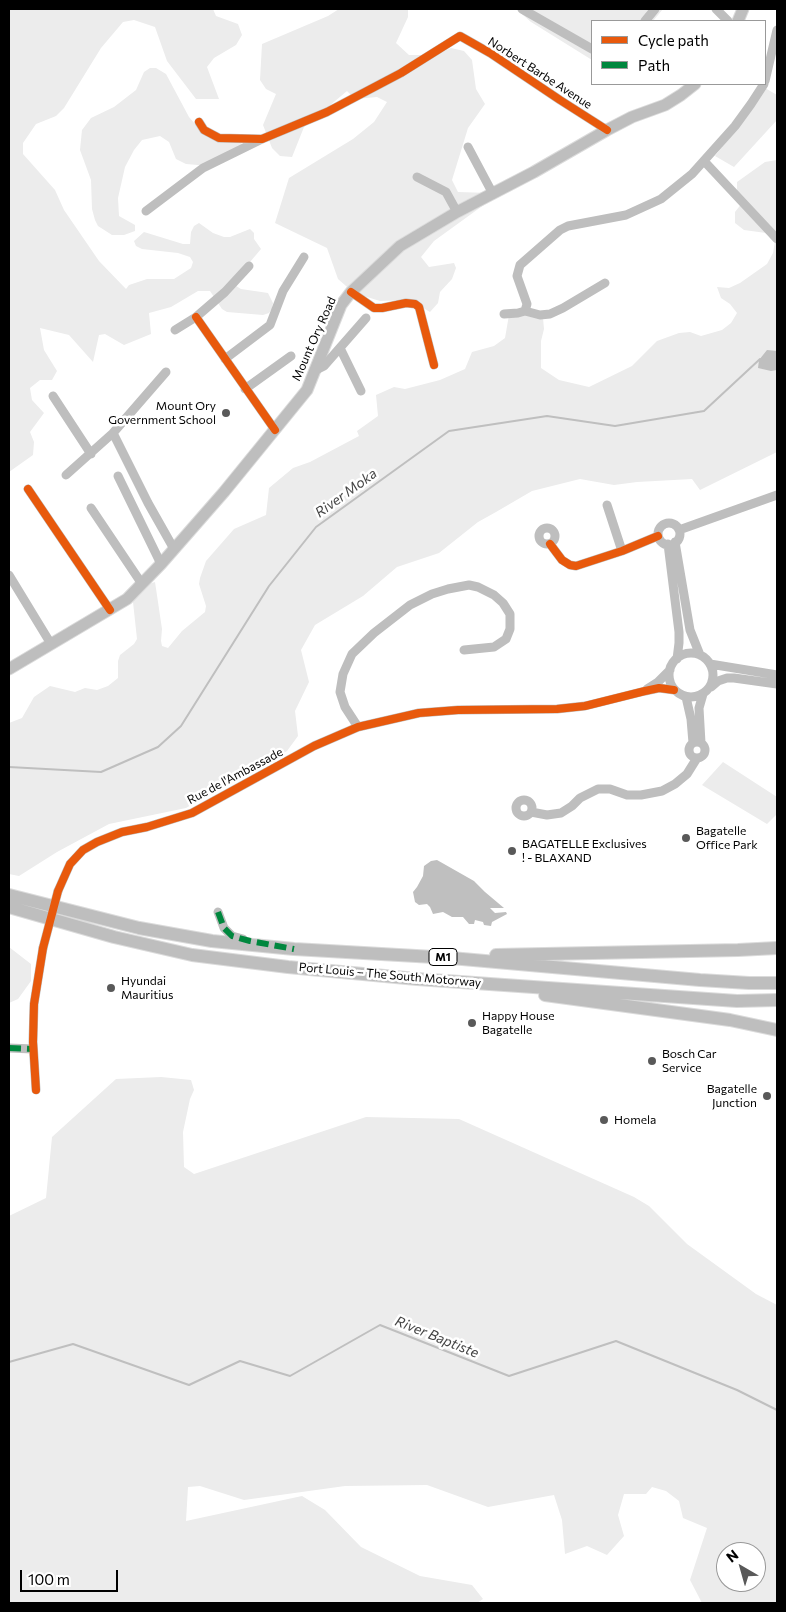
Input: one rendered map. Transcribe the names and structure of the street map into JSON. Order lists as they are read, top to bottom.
{
  "streets": {
    "highway": ["M1", "Port Louis – The South Motorway"],
    "main road": ["Mount Ory Road"],
    "street": ["Norbert Barbe Avenue", "Rue de l'Ambassade"]
  },
  "crossings": [
    ["Norbert Barbe Avenue", "Mount Ory Road"]
  ],
  "water": ["River Moka", "River Baptiste"],
  "places": [
    "Mount Ory Government School",
    "Bagatelle Office Park",
    "BAGATELLE Exclusives ! - BLAXAND",
    "Hyundai Mauritius",
    "Happy House Bagatelle",
    "Bosch Car Service",
    "Bagatelle Junction",
    "Homela"
  ],
  "legend": ["Cycle path", "Path"],
  "scale_bar": "100 m",
  "north": "top left"
}
